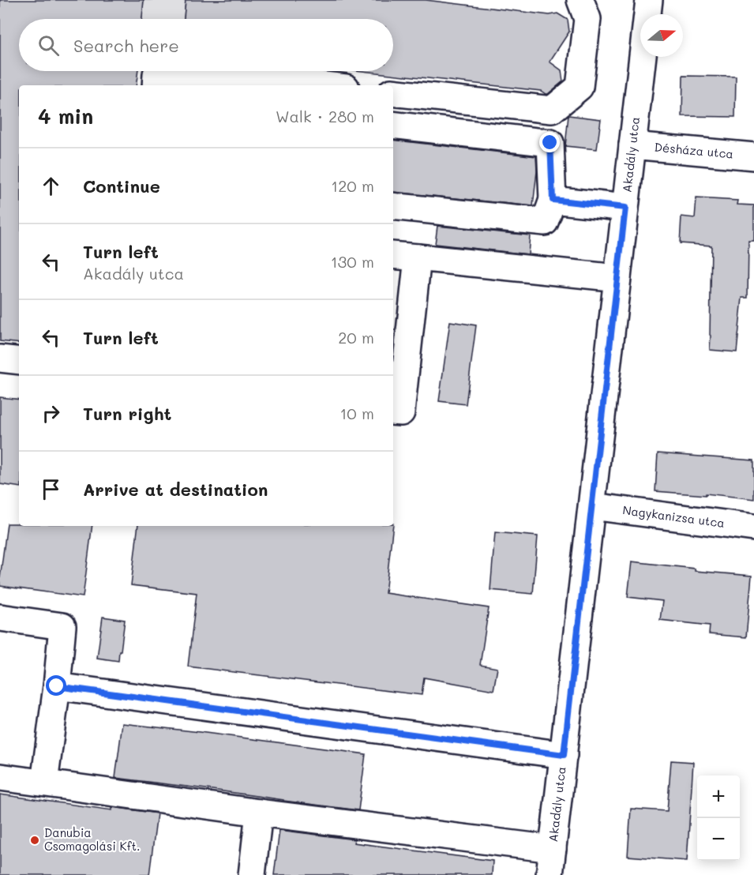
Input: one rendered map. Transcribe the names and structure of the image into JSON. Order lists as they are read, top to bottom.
{
  "streets": {
    "street": ["Désháza utca", "Akadály utca", "Nagykanizsa utca"]
  },
  "crossings": [
    ["Désháza utca", "Akadály utca"],
    ["Akadály utca", "Nagykanizsa utca"]
  ],
  "places": ["Danubia Csomagolási Kft."],
  "north": "right",
  "page": {
    "search": "Search here",
    "heading": ["4 min", "Walk · 280 m"],
    "list": [
      ["Continue", "120 m"],
      ["Turn left", "Akadály utca", "130 m"],
      ["Turn left", "20 m"],
      ["Turn right", "10 m"],
      "Arrive at destination"
    ],
    "map_buttons": ["+", "−"]
  }
}
